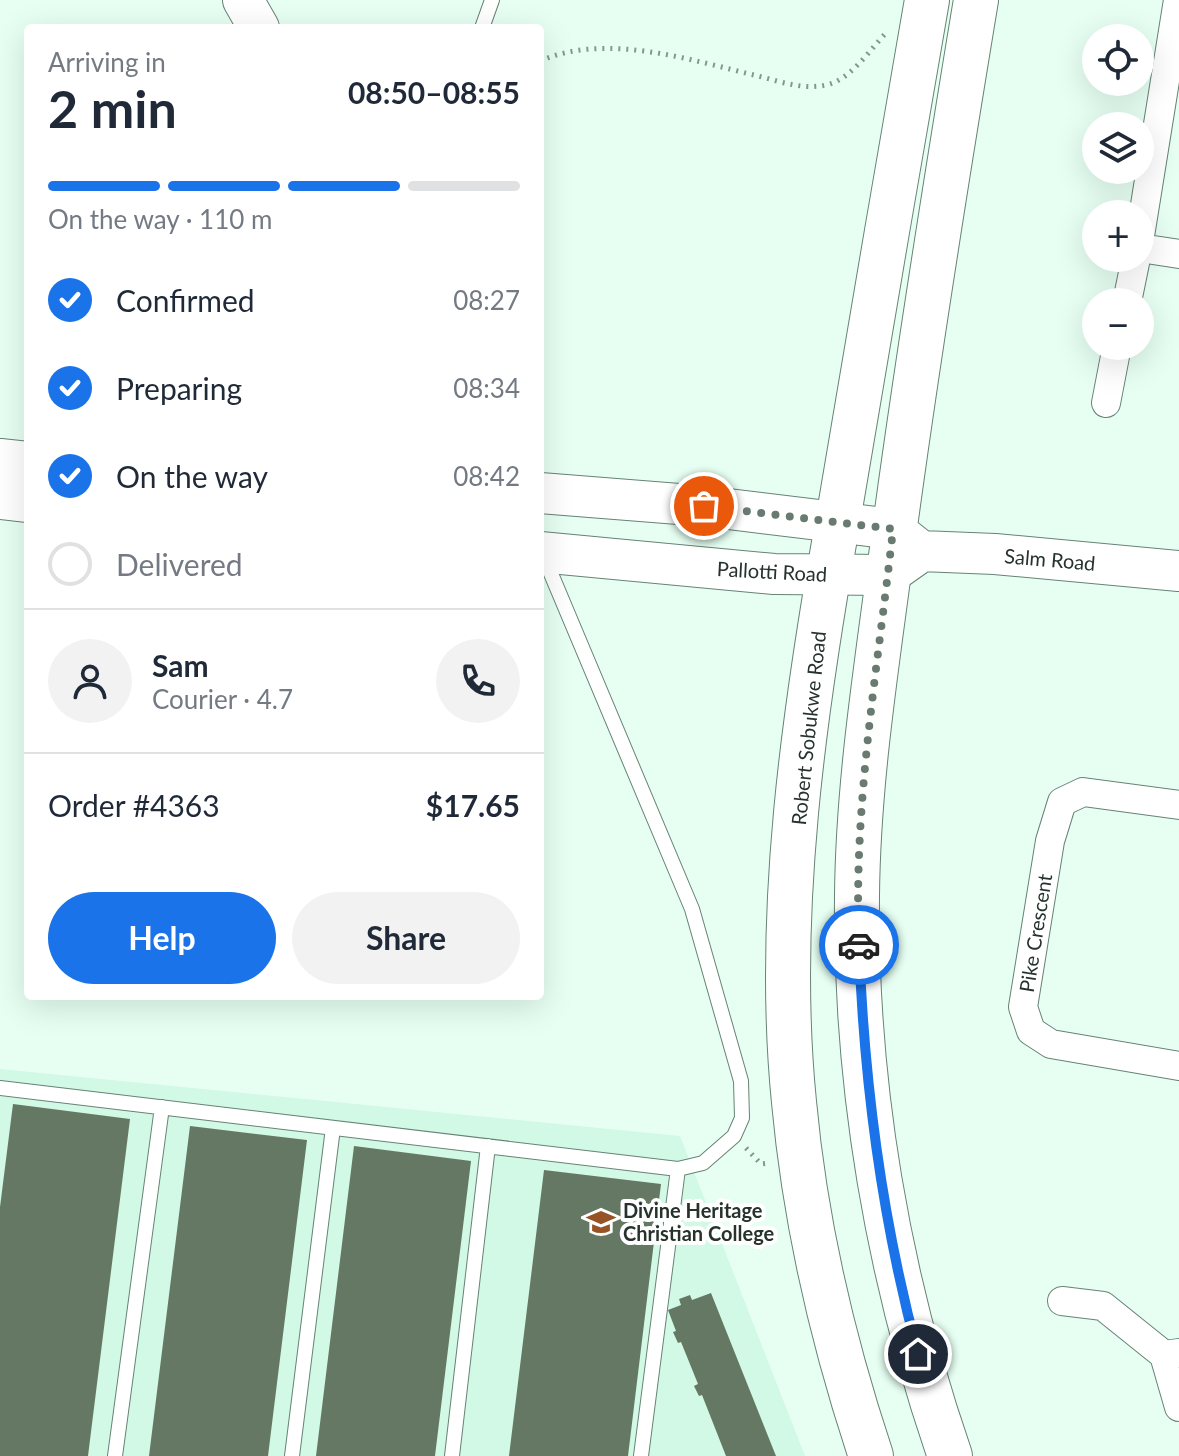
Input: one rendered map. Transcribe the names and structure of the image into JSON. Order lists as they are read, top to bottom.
{
  "streets": {
    "main road": ["Robert Sobukwe Road"],
    "street": ["Salm Road", "Pallotti Road", "Pike Crescent"]
  },
  "crossings": [
    ["Salm Road", "Pallotti Road"],
    ["Salm Road", "Robert Sobukwe Road"],
    ["Pallotti Road", "Robert Sobukwe Road"]
  ],
  "places": {
    "school or university": ["Divine Heritage Christian College"]
  },
  "page": {
    "map_buttons": ["+", "−"],
    "heading": ["2 min", "Arriving in", "08:50–08:55"],
    "panel": [
      "Sam",
      "Courier · 4.7",
      "Order #4363",
      "$17.65"
    ],
    "bar": "On the way · 110 m",
    "list": [
      ["Confirmed", "08:27"],
      ["Preparing", "08:34"],
      ["On the way", "08:42"],
      "Delivered"
    ],
    "buttons": ["Help", "Share"]
  }
}
